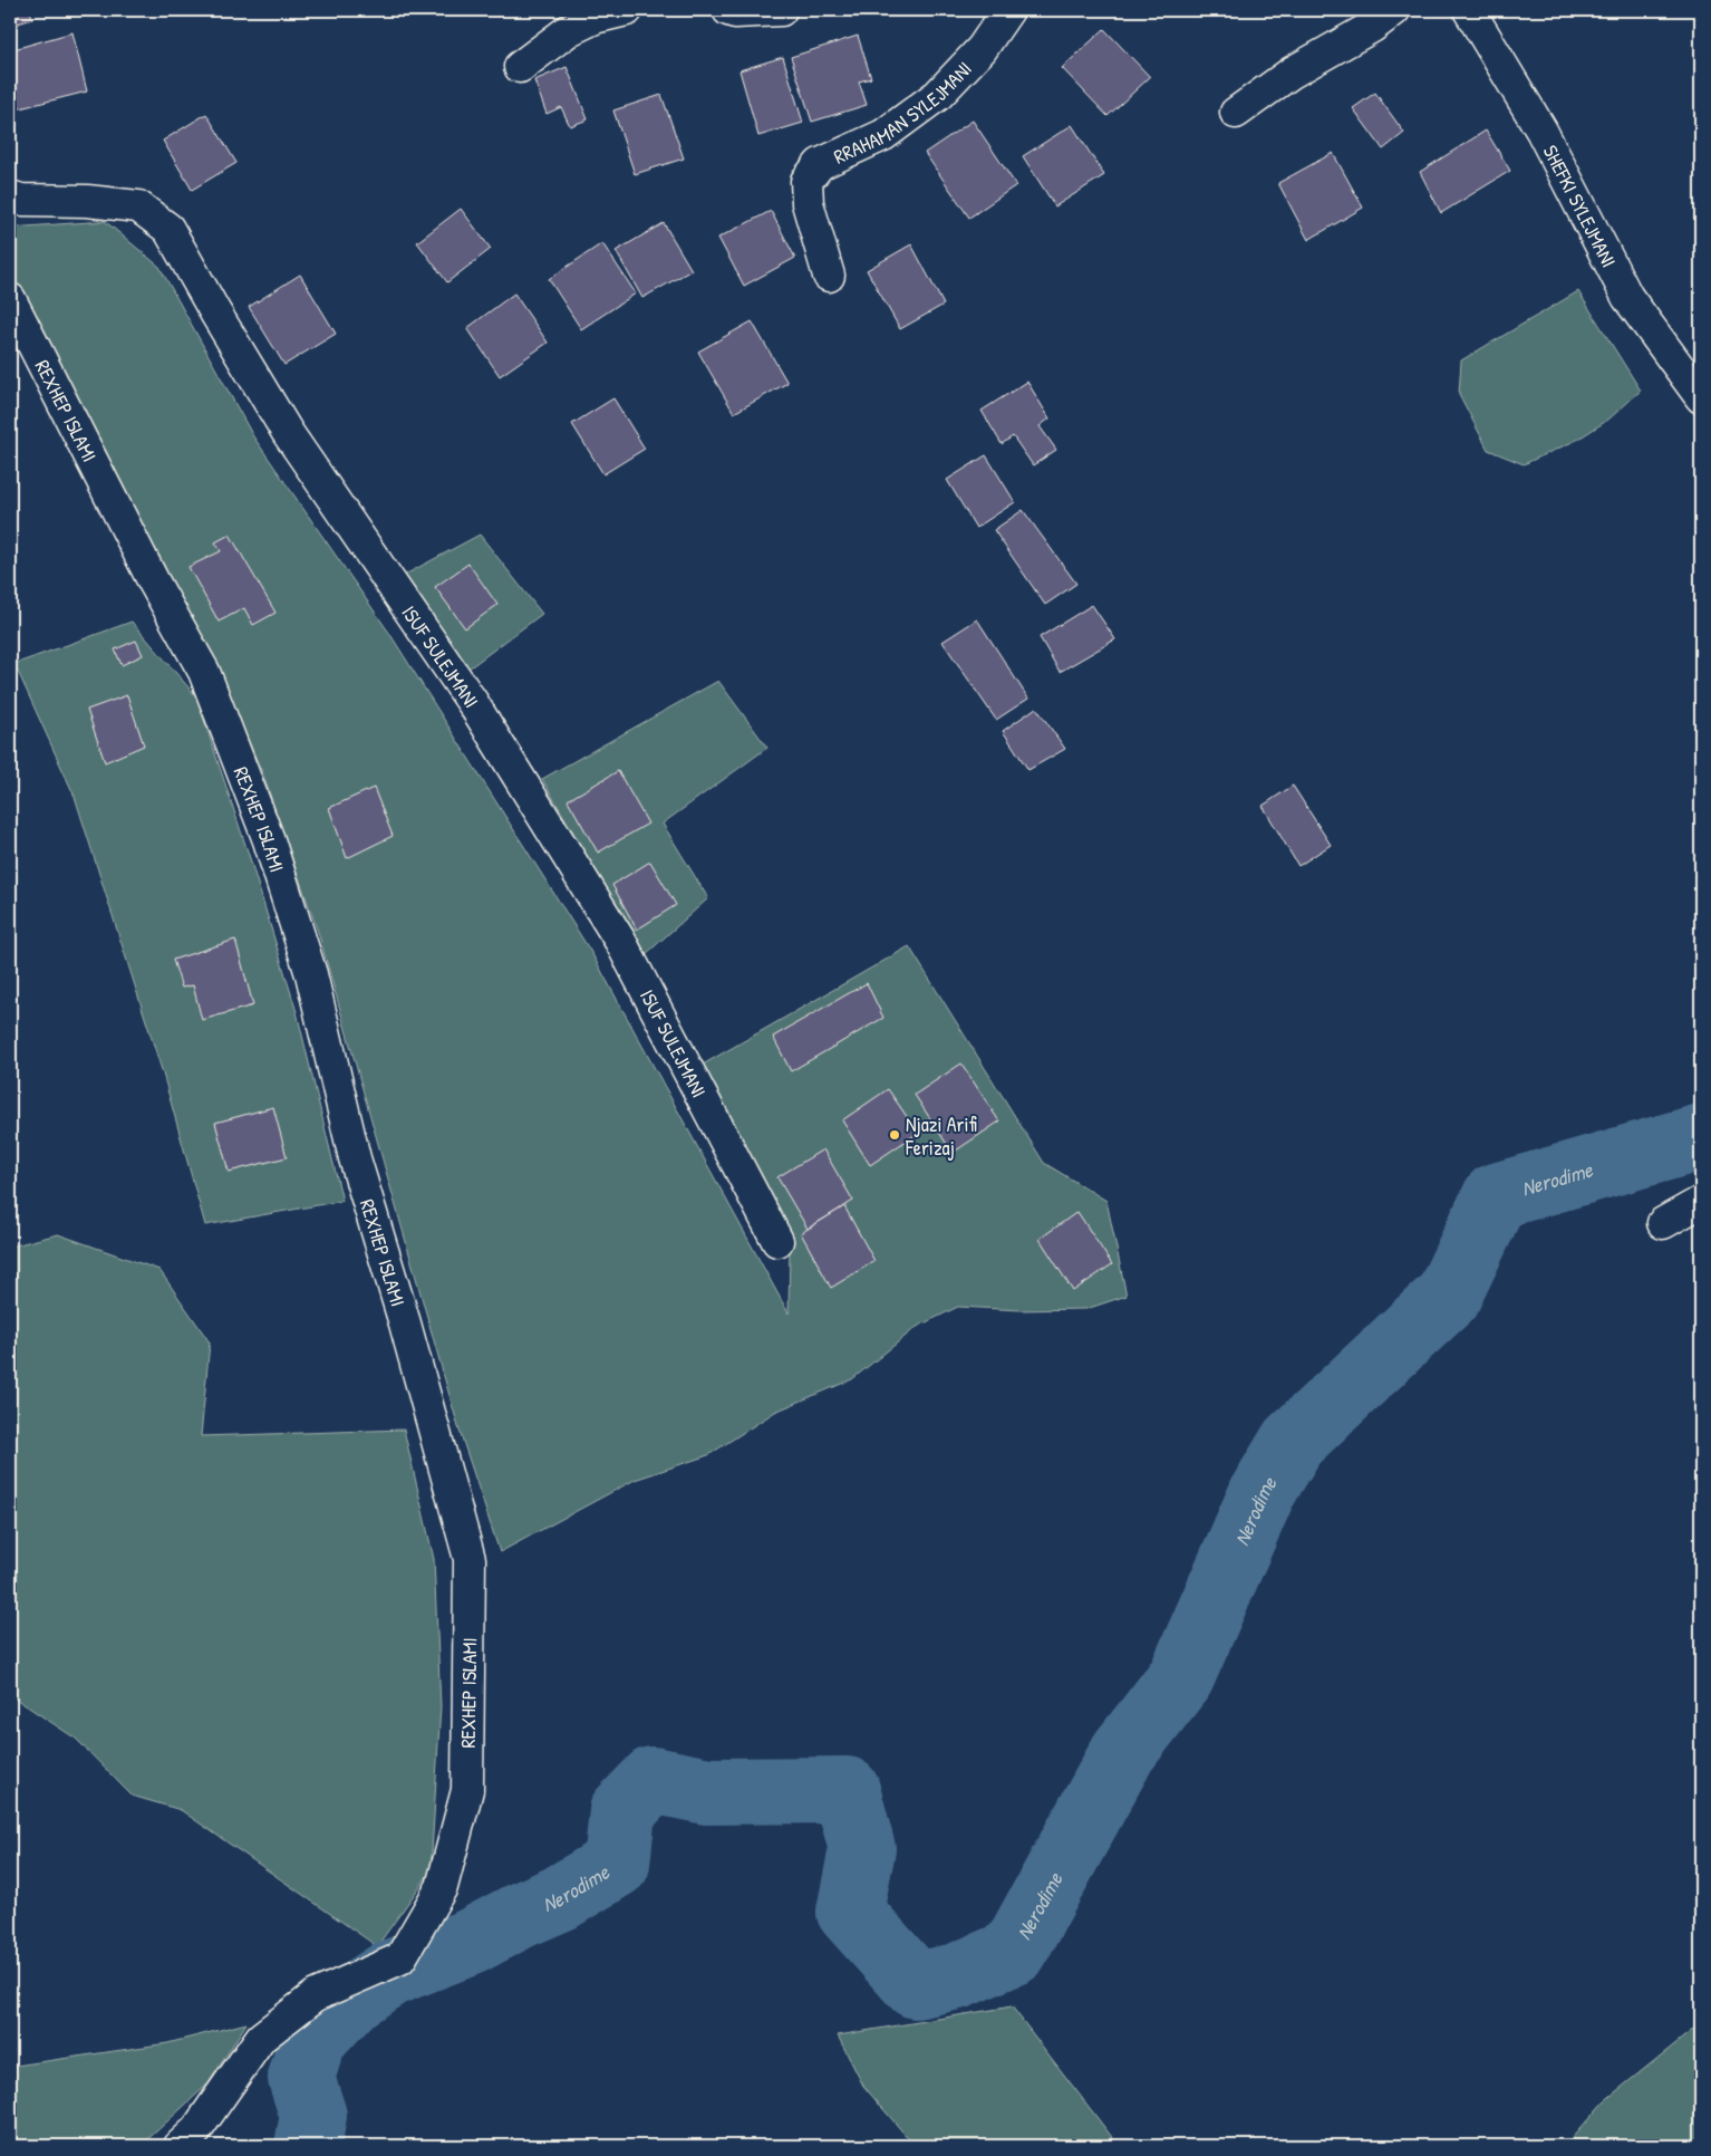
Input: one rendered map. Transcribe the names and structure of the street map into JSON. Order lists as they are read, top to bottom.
{
  "streets": {
    "street": [
      "RRAHAMAN SYLEJMANI",
      "SHEFKI SYLEJMANI",
      "REXHEP ISLAMI",
      "ISUF SULEJMANI"
    ]
  },
  "water": ["Nerodime"],
  "places": ["Njazi Arifi Ferizaj"]
}
